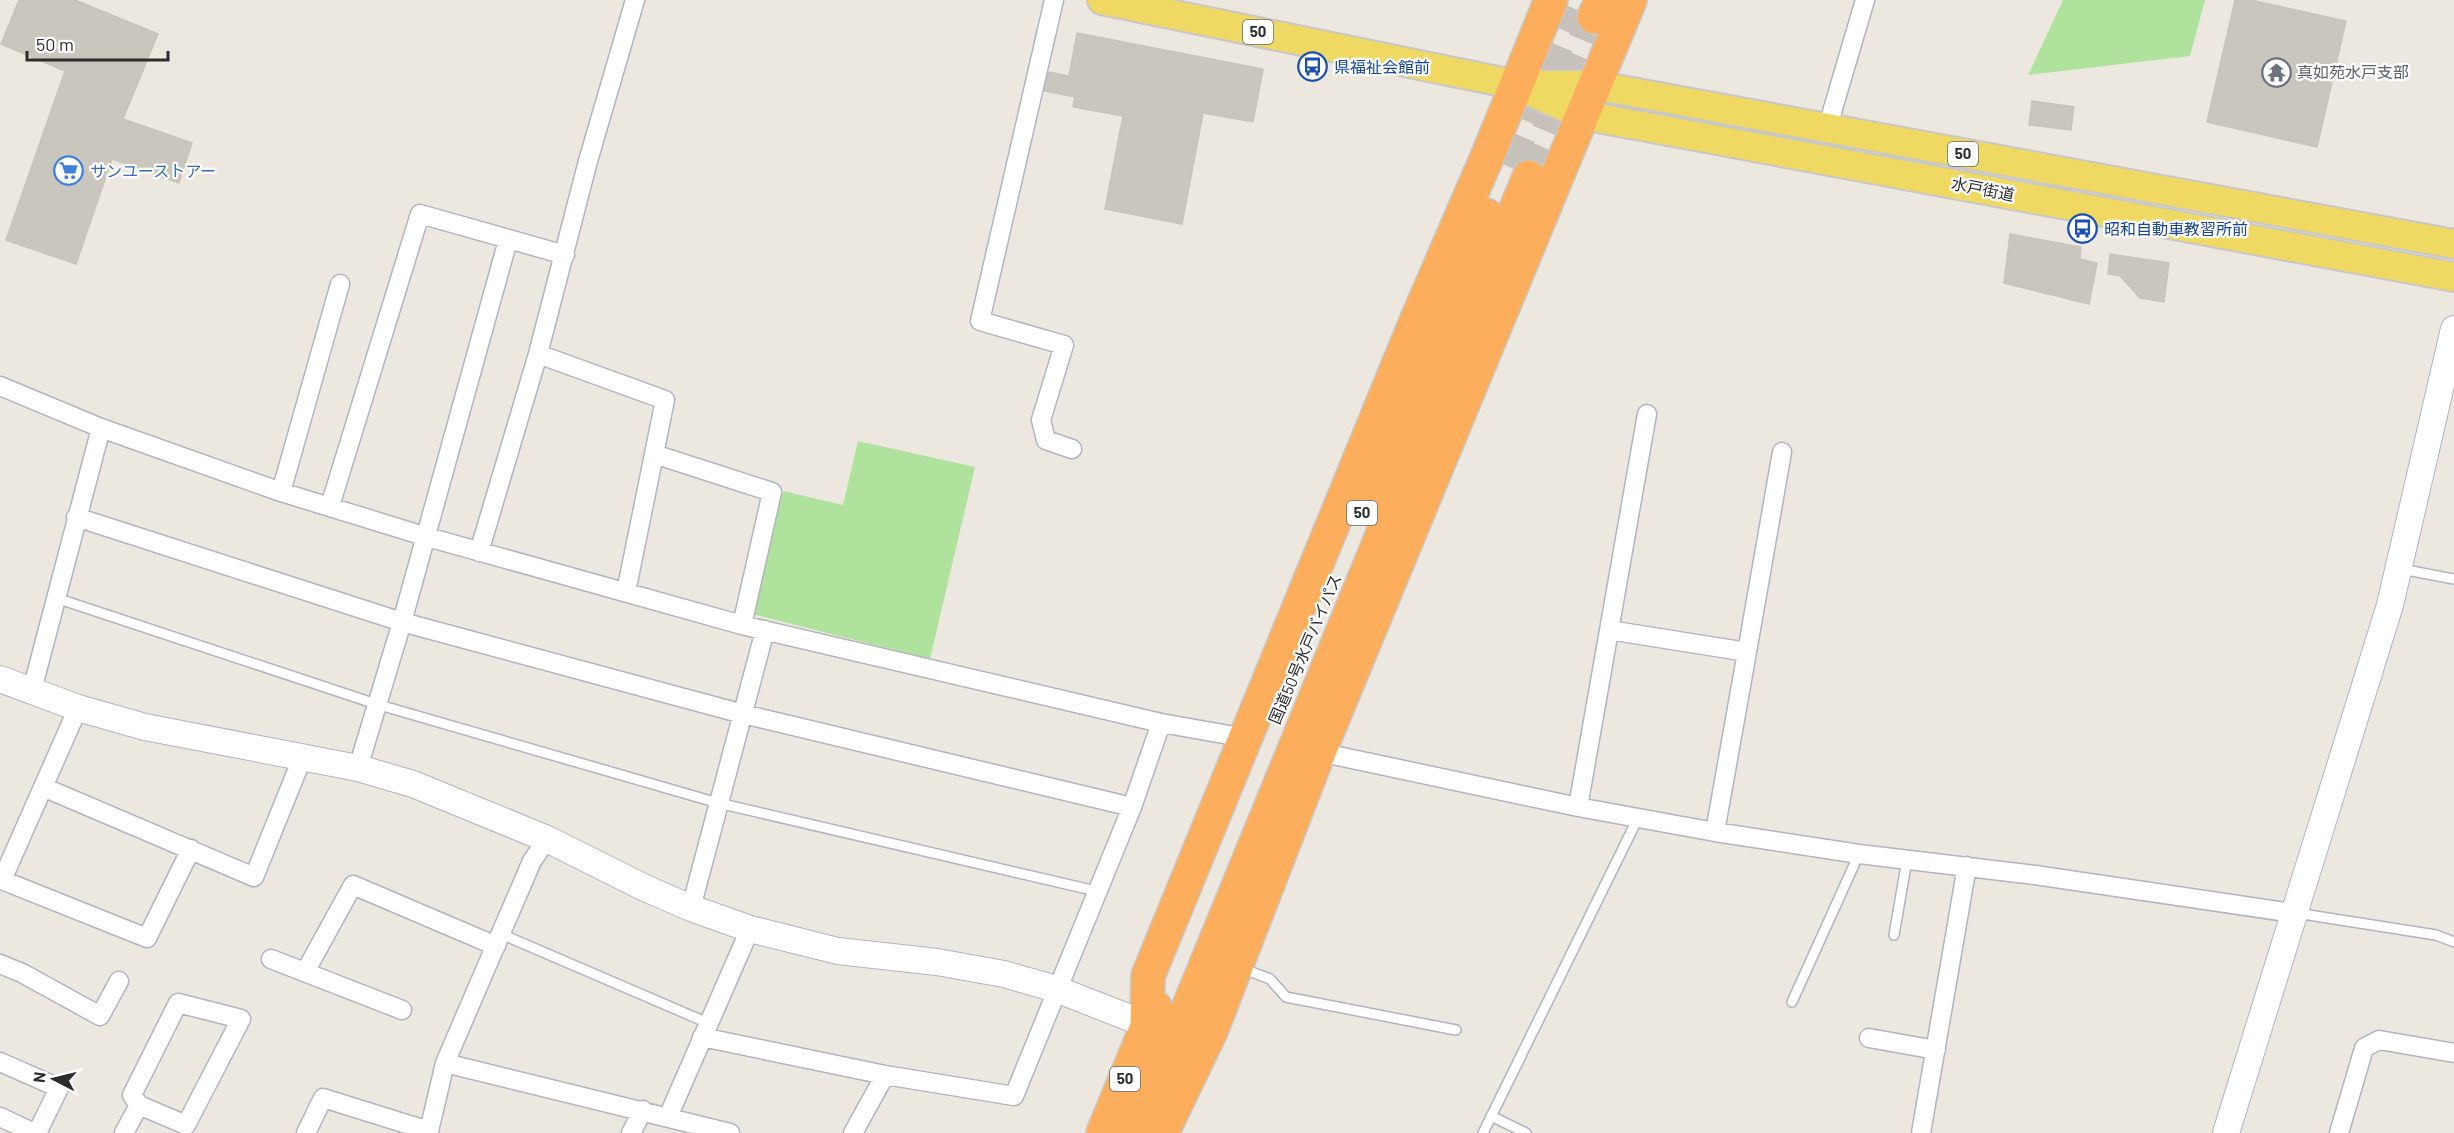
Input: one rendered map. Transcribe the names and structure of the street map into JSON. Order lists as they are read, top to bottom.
{
  "streets": {
    "highway": ["50", "国道50号水戸バイパス"],
    "main road": ["水戸街道"]
  },
  "places": {
    "bus stop": ["県福祉会館前", "昭和自動車教習所前"],
    "temple": ["真如苑水戸支部"],
    "supermarket": ["サンユーストアー"]
  },
  "scale_bar": "50 m",
  "north": "left"
}
